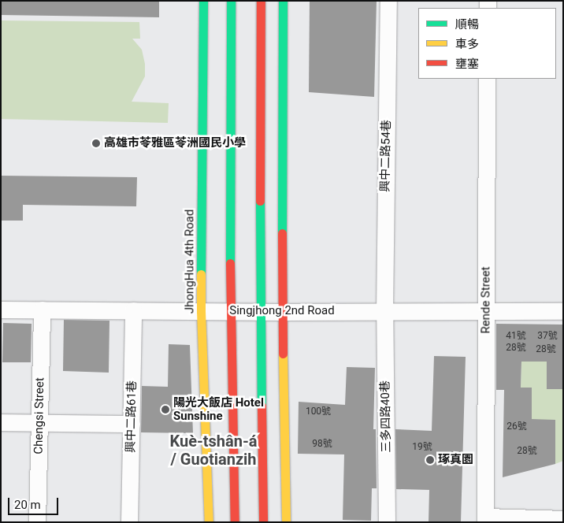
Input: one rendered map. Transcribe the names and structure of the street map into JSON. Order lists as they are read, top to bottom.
{
  "streets": {
    "street": [
      "興中二路54巷",
      "JhongHua 4th Road",
      "Rende Street",
      "Singjhong 2nd Road",
      "Chengsi Street",
      "興中二路61巷",
      "三多四路40巷"
    ]
  },
  "crossings": [
    ["興中二路54巷", "Singjhong 2nd Road"],
    ["興中二路54巷", "三多四路40巷"],
    ["JhongHua 4th Road", "Singjhong 2nd Road"],
    ["Rende Street", "Singjhong 2nd Road"],
    ["Singjhong 2nd Road", "Chengsi Street"],
    ["Singjhong 2nd Road", "興中二路61巷"],
    ["Singjhong 2nd Road", "三多四路40巷"]
  ],
  "districts": ["Kuè-tshân-á / Guotianzih"],
  "places": ["高雄市苓雅區苓洲國民小學", "陽光大飯店 Hotel Sunshine", "琢真園"],
  "house_numbers": [
    "41號",
    "37號",
    "28號",
    "28號",
    "100號",
    "26號",
    "98號",
    "19號",
    "28號"
  ],
  "legend": ["順暢", "車多", "壅塞"],
  "scale_bar": "20 m"
}
